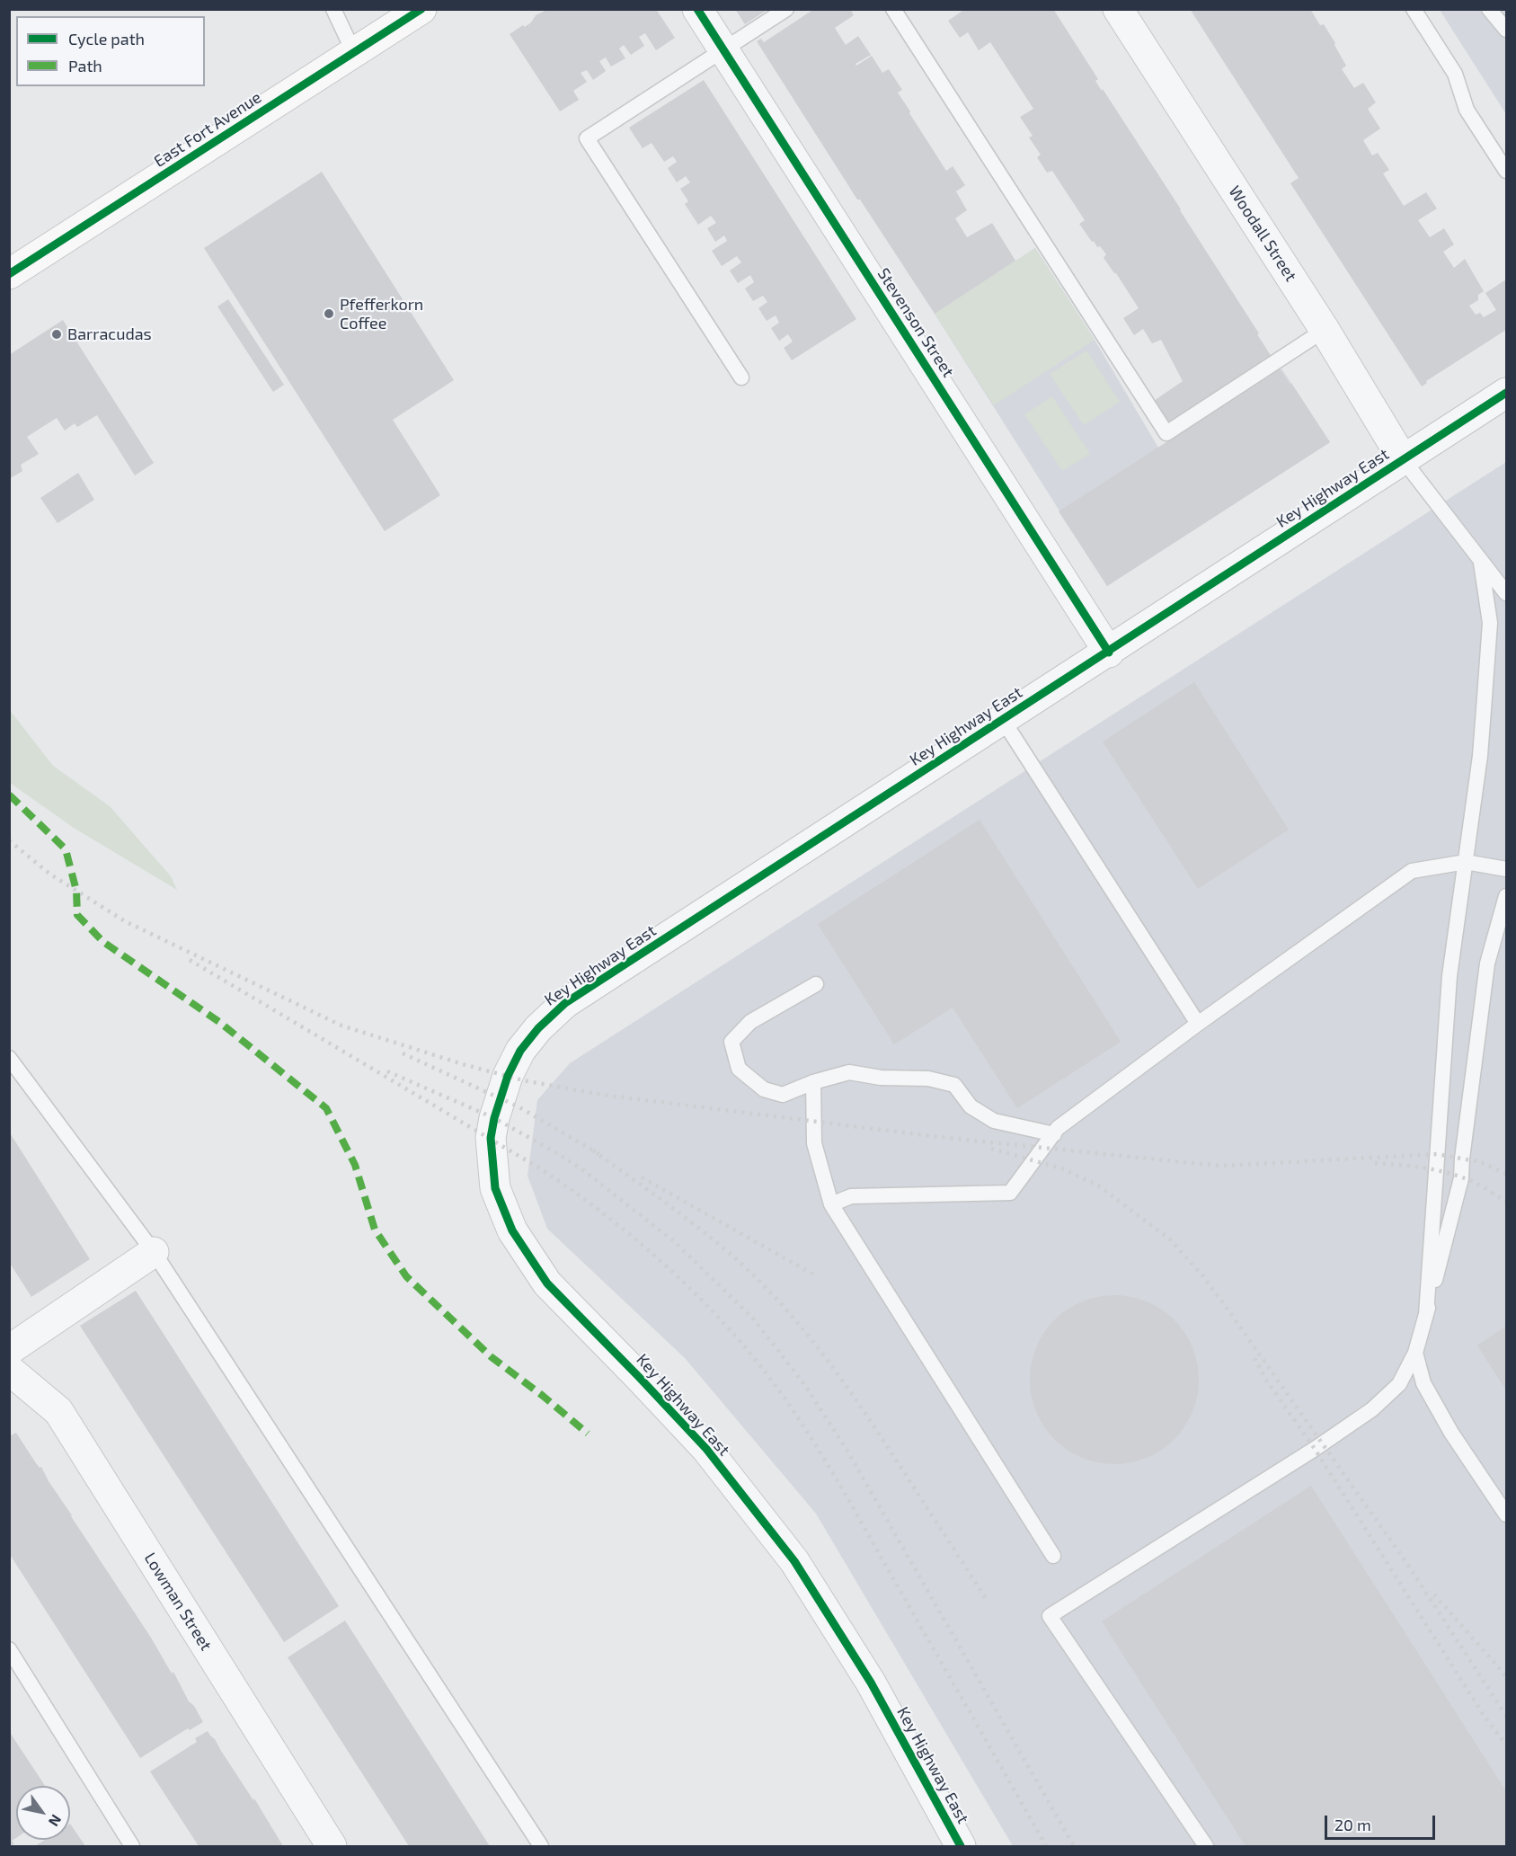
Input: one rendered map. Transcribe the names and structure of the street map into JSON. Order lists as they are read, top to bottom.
{
  "streets": {
    "street": [
      "East Fort Avenue",
      "Woodall Street",
      "Stevenson Street",
      "Key Highway East",
      "Lowman Street"
    ]
  },
  "crossings": [
    ["Woodall Street", "Key Highway East"],
    ["Stevenson Street", "Key Highway East"]
  ],
  "places": ["Pfefferkorn Coffee", "Barracudas"],
  "legend": ["Cycle path", "Path"],
  "scale_bar": "20 m",
  "north": "bottom right"
}
